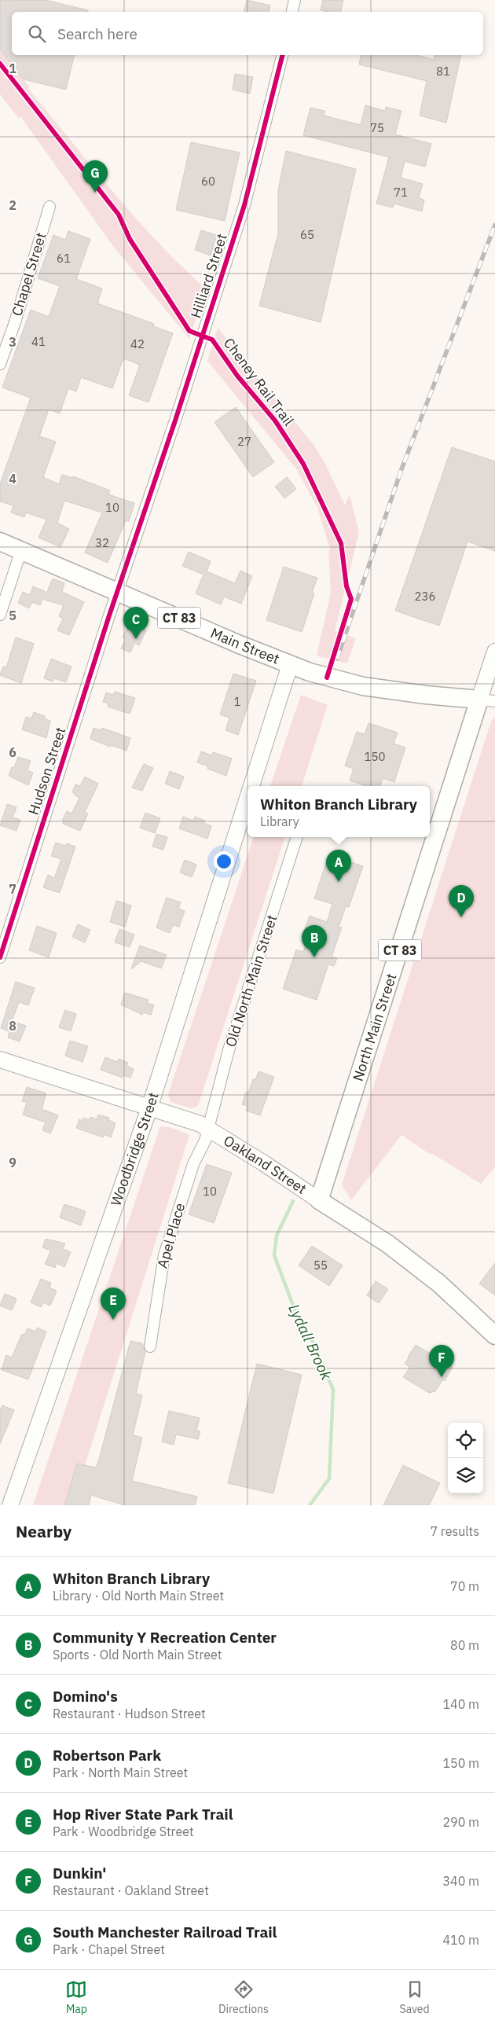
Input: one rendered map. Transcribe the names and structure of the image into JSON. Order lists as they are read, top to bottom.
{
  "streets": {
    "main road": [
      "CT 83",
      "Main Street",
      "North Main Street",
      "Woodbridge Street",
      "Oakland Street"
    ],
    "street": [
      "Chapel Street",
      "Hilliard Street",
      "Hudson Street",
      "Old North Main Street",
      "Apel Place"
    ],
    "cycle path": ["Cheney Rail Trail"]
  },
  "crossings": [
    ["Hilliard Street", "Main Street"],
    ["Hilliard Street", "Hudson Street"],
    ["Main Street", "Hudson Street"],
    ["Main Street", "North Main Street"],
    ["Main Street", "Woodbridge Street"],
    ["Old North Main Street", "Oakland Street"],
    ["Old North Main Street", "Apel Place"],
    ["North Main Street", "Oakland Street"],
    ["Woodbridge Street", "Oakland Street"],
    ["Oakland Street", "Apel Place"]
  ],
  "water": ["Lydall Brook"],
  "house_numbers": [
    "81",
    "75",
    "60",
    "71",
    "65",
    "61",
    "41",
    "42",
    "27",
    "10",
    "32",
    "236",
    "1",
    "150",
    "10",
    "55"
  ],
  "page": {
    "search": "Search here",
    "pins": [
      "G",
      "C",
      "A",
      "D",
      "B",
      "E",
      "F"
    ],
    "popup": ["Whiton Branch Library", "Library"],
    "heading": ["Nearby", "7 results"],
    "list": [
      {
        "mark": "A",
        "name": "Whiton Branch Library",
        "note": "Library · Old North Main Street",
        "value": "70 m"
      },
      {
        "mark": "B",
        "name": "Community Y Recreation Center",
        "note": "Sports · Old North Main Street",
        "value": "80 m"
      },
      {
        "mark": "C",
        "name": "Domino's",
        "note": "Restaurant · Hudson Street",
        "value": "140 m"
      },
      {
        "mark": "D",
        "name": "Robertson Park",
        "note": "Park · North Main Street",
        "value": "150 m"
      },
      {
        "mark": "E",
        "name": "Hop River State Park Trail",
        "note": "Park · Woodbridge Street",
        "value": "290 m"
      },
      {
        "mark": "F",
        "name": "Dunkin'",
        "note": "Restaurant · Oakland Street",
        "value": "340 m"
      },
      {
        "mark": "G",
        "name": "South Manchester Railroad Trail",
        "note": "Park · Chapel Street",
        "value": "410 m"
      }
    ],
    "nav": ["Map", "Directions", "Saved"]
  },
  "grid": {
    "rows": [
      "1",
      "2",
      "3",
      "4",
      "5",
      "6",
      "7",
      "8",
      "9"
    ]
  }
}
